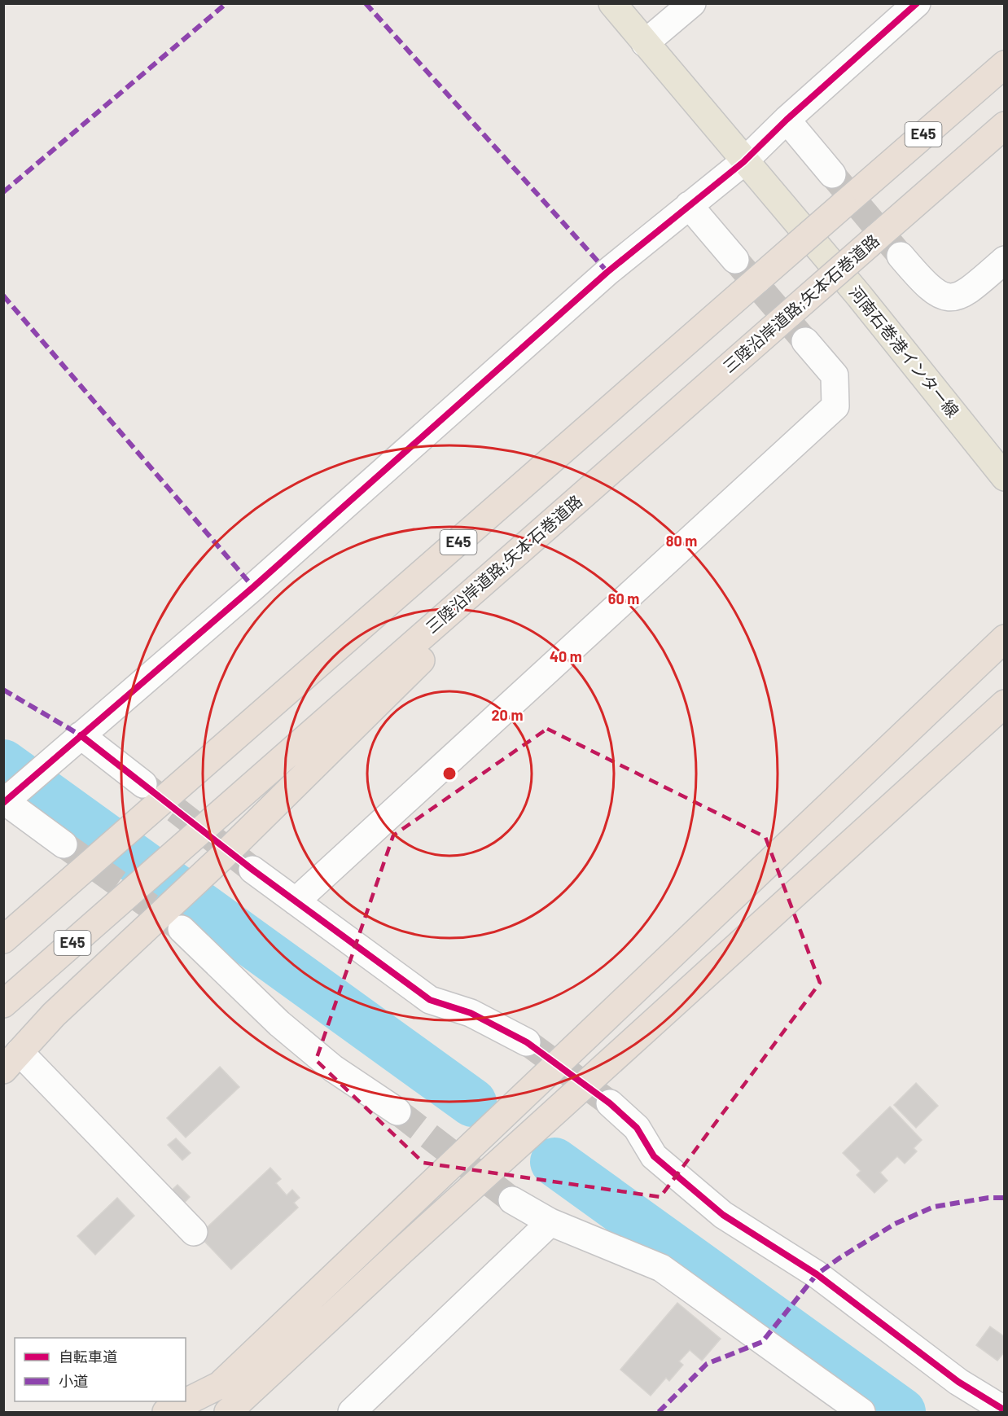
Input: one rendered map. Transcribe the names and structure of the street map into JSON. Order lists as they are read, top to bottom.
{
  "streets": {
    "highway": ["E45", "三陸沿岸道路;矢本石巻道路"],
    "main road": ["河南石巻港インター線"]
  },
  "legend": ["自転車道", "小道"],
  "rings": [
    "80 m",
    "60 m",
    "40 m",
    "20 m"
  ]
}
